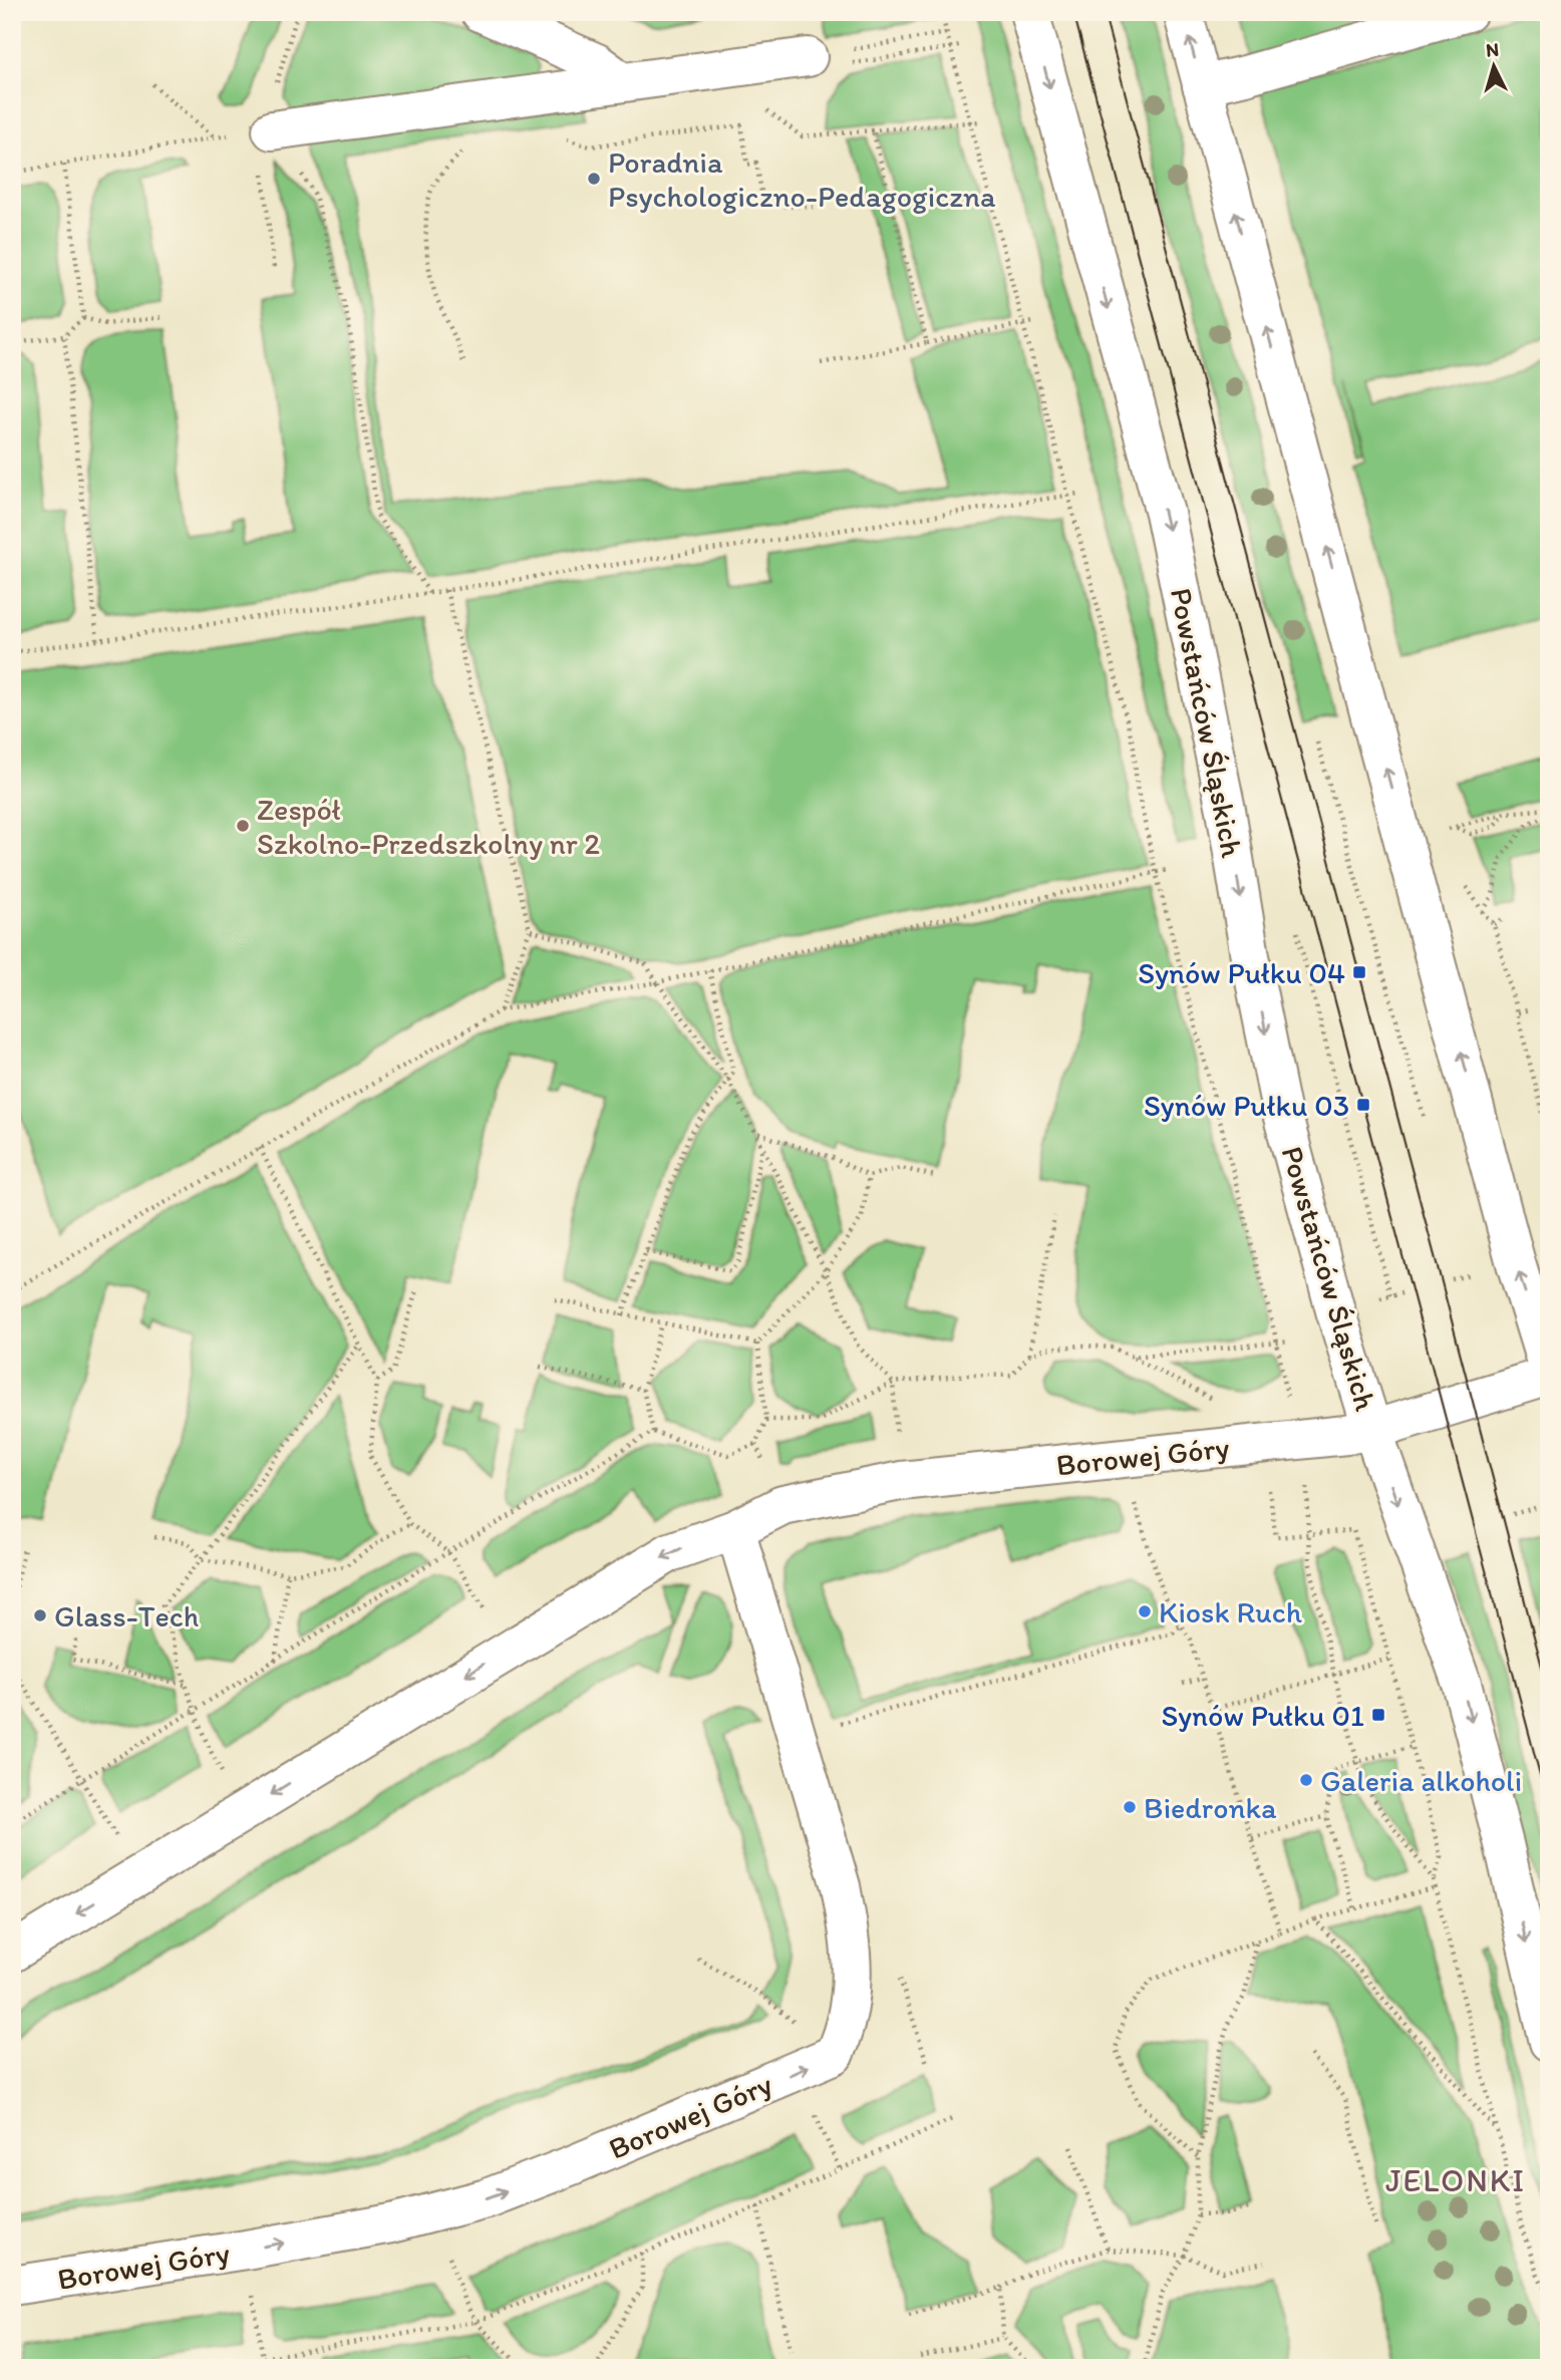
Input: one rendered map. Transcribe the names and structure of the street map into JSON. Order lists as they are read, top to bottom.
{
  "streets": {
    "street": ["Powstańców Śląskich", "Borowej Góry"]
  },
  "crossings": [
    ["Powstańców Śląskich", "Borowej Góry"]
  ],
  "districts": ["JELONKI"],
  "places": {
    "other": [
      "Poradnia Psychologiczno-Pedagogiczna",
      "Zespół Szkolno-Przedszkolny nr 2",
      "Kiosk Ruch",
      "Glass-Tech",
      "Galeria alkoholi",
      "Biedronka"
    ],
    "transit": ["Synów Pułku 04", "Synów Pułku 03", "Synów Pułku 01"]
  },
  "north": "top"
}
